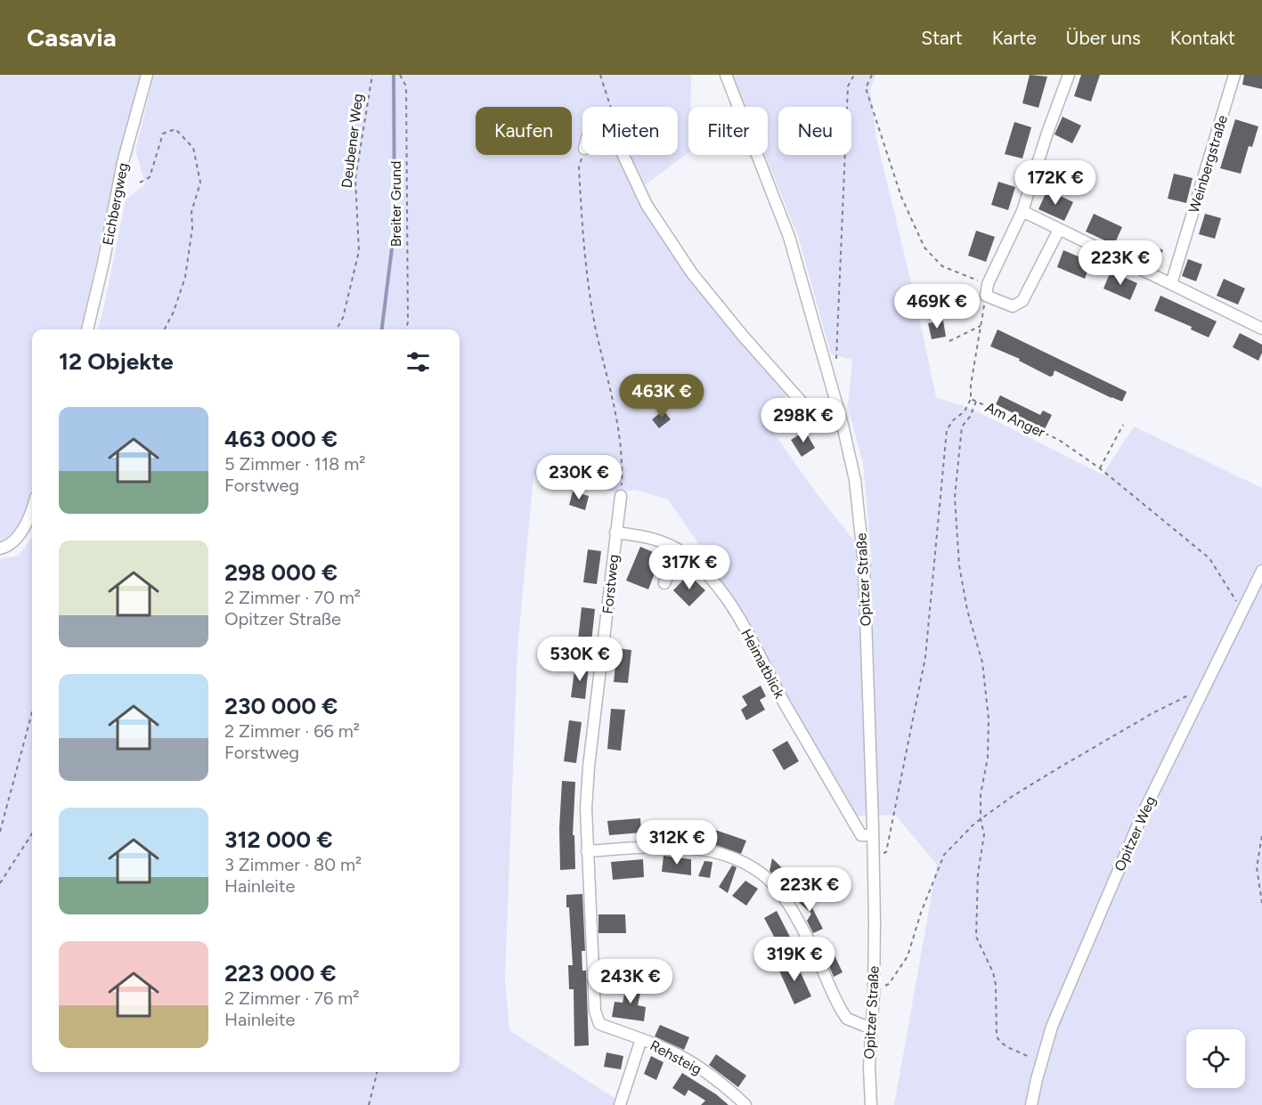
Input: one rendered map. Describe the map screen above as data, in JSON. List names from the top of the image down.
{
  "streets": {
    "street": [
      "Weinbergstraße",
      "Eichbergweg",
      "Opitzer Straße",
      "Forstweg",
      "Heimatblick",
      "Opitzer Weg",
      "Rehsteig"
    ],
    "path": ["Deubener Weg", "Breiter Grund", "Am Anger"]
  },
  "crossings": [
    ["Am Anger", "Opitzer Weg"],
    ["Opitzer Straße", "Heimatblick"],
    ["Forstweg", "Heimatblick"],
    ["Forstweg", "Rehsteig"]
  ],
  "page": {
    "header": "Casavia",
    "nav": [
      "Start",
      "Karte",
      "Über uns",
      "Kontakt"
    ],
    "chip": [
      "Kaufen",
      "Mieten",
      "Filter",
      "Neu"
    ],
    "price": [
      "172K €",
      "223K €",
      "469K €",
      "463K €",
      "298K €",
      "230K €",
      "317K €",
      "530K €",
      "312K €",
      "223K €",
      "319K €",
      "243K €"
    ],
    "heading": "12 Objekte",
    "list": [
      {
        "name": "463 000 €",
        "note": "5 Zimmer · 118 m² · Forstweg"
      },
      {
        "name": "298 000 €",
        "note": "2 Zimmer · 70 m² · Opitzer Straße"
      },
      {
        "name": "230 000 €",
        "note": "2 Zimmer · 66 m² · Forstweg"
      },
      {
        "name": "312 000 €",
        "note": "3 Zimmer · 80 m² · Hainleite"
      },
      {
        "name": "223 000 €",
        "note": "2 Zimmer · 76 m² · Hainleite"
      }
    ]
  }
}
